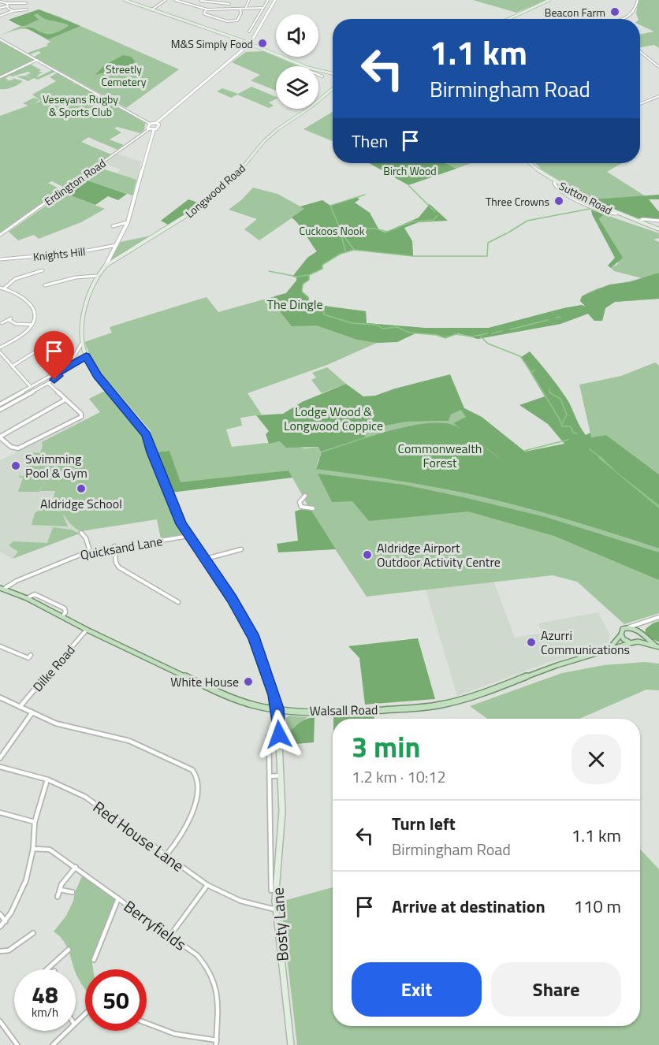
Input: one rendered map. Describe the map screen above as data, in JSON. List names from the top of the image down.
{
  "streets": {
    "main road": [
      "Longwood Road",
      "Sutton Road",
      "Walsall Road",
      "Bosty Lane"
    ],
    "street": [
      "Erdington Road",
      "Knights Hill",
      "Quicksand Lane",
      "Dilke Road",
      "Red House Lane",
      "Berryfields"
    ]
  },
  "crossings": [
    ["Longwood Road", "Bosty Lane"],
    ["Quicksand Lane", "Walsall Road"],
    ["Quicksand Lane", "Bosty Lane"],
    ["Dilke Road", "Walsall Road"],
    ["Walsall Road", "Bosty Lane"],
    ["Red House Lane", "Bosty Lane"]
  ],
  "parks": [
    "Streetly Cemetery",
    "Veseyans Rugby & Sports Club",
    "Birch Wood",
    "Cuckoos Nook",
    "The Dingle",
    "Lodge Wood & Longwood Coppice",
    "Commonwealth Forest"
  ],
  "places": [
    "Beacon Farm",
    "M&S Simply Food",
    "Three Crowns",
    "Swimming Pool & Gym",
    "Aldridge School",
    "Aldridge Airport Outdoor Activity Centre",
    "Azurri Communications",
    "White House"
  ],
  "page": {
    "turn": ["1.1 km", "Birmingham Road"],
    "then": "Then",
    "heading": ["3 min", "1.2 km · 10:12"],
    "list": [
      {
        "name": "Turn left",
        "note": "Birmingham Road",
        "value": "1.1 km"
      },
      {
        "name": "Arrive at destination",
        "value": "110 m"
      }
    ],
    "buttons": ["Exit", "Share"],
    "speed": "48 km/h",
    "limit": "50"
  }
}
